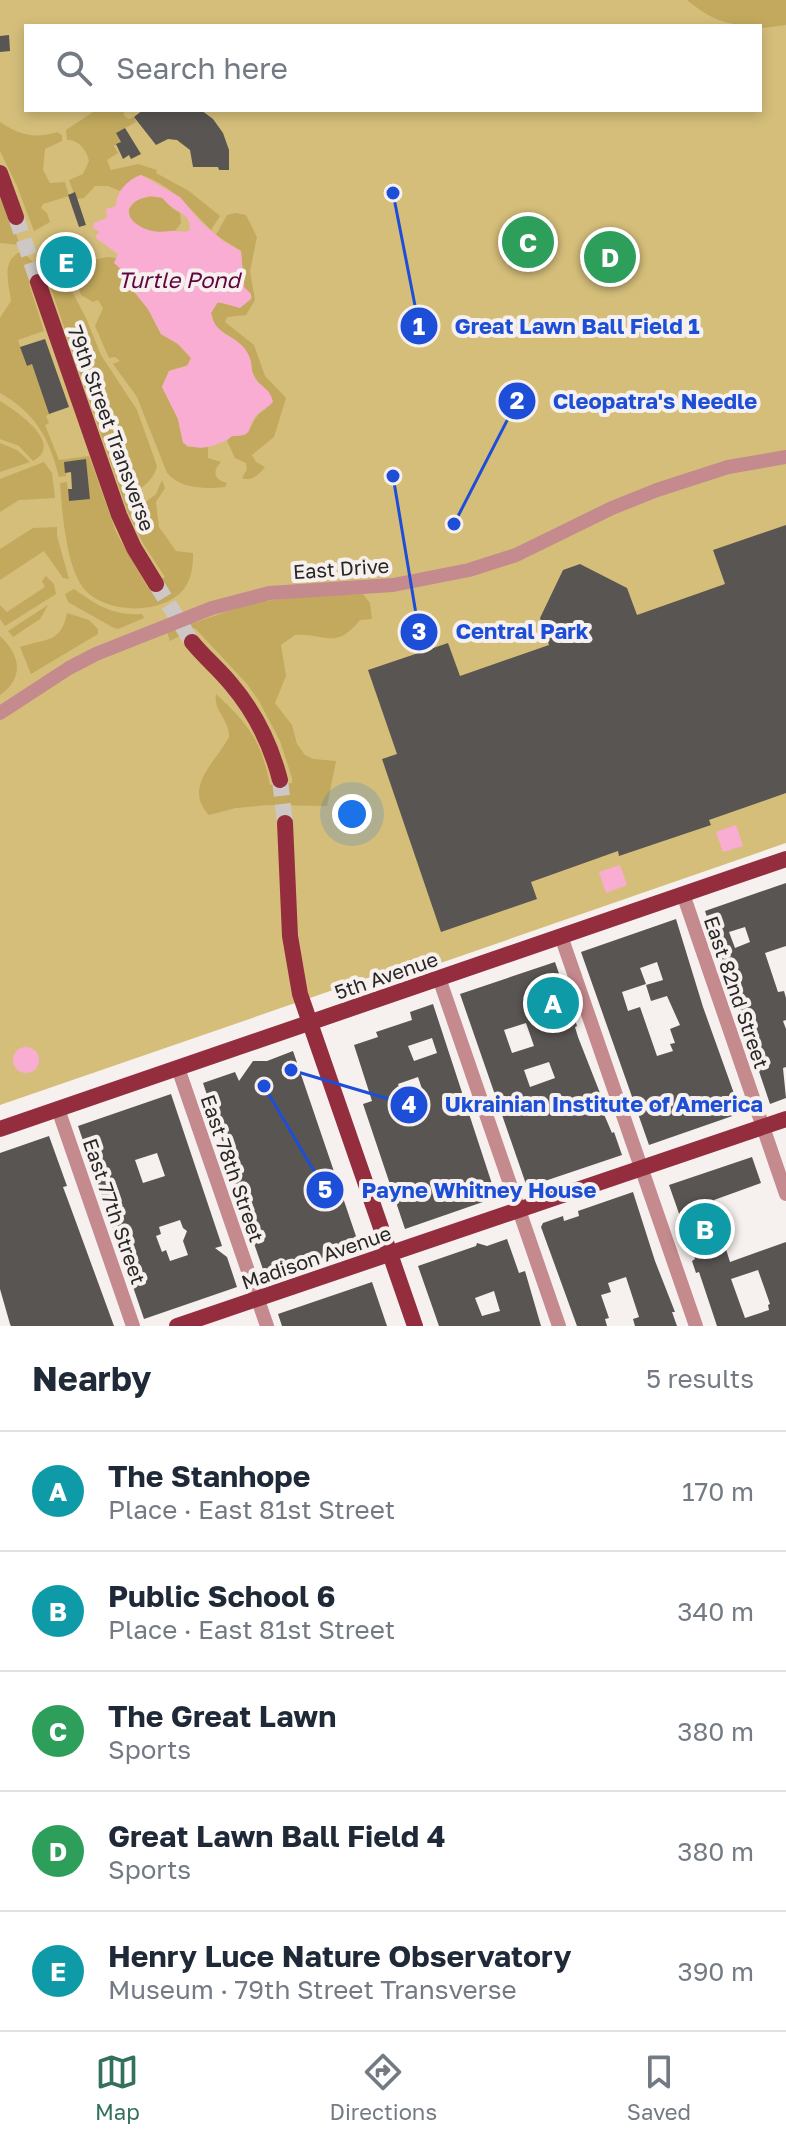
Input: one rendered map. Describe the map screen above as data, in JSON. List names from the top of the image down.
{
  "streets": {
    "main road": ["79th Street Transverse", "5th Avenue", "Madison Avenue"],
    "street": [
      "East Drive",
      "East 82nd Street",
      "East 78th Street",
      "East 77th Street"
    ]
  },
  "crossings": [
    ["5th Avenue", "East 82nd Street"],
    ["5th Avenue", "East 78th Street"],
    ["5th Avenue", "East 77th Street"],
    ["East 82nd Street", "Madison Avenue"],
    ["East 78th Street", "Madison Avenue"]
  ],
  "water": ["Turtle Pond"],
  "places": [
    "Great Lawn Ball Field 1",
    "Central Park",
    "Cleopatra's Needle",
    "Ukrainian Institute of America",
    "Payne Whitney House"
  ],
  "page": {
    "search": "Search here",
    "pins": [
      "C",
      "D",
      "E",
      "A",
      "B"
    ],
    "heading": ["Nearby", "5 results"],
    "list": [
      {
        "mark": "A",
        "name": "The Stanhope",
        "note": "Place · East 81st Street",
        "value": "170 m"
      },
      {
        "mark": "B",
        "name": "Public School 6",
        "note": "Place · East 81st Street",
        "value": "340 m"
      },
      {
        "mark": "C",
        "name": "The Great Lawn",
        "note": "Sports",
        "value": "380 m"
      },
      {
        "mark": "D",
        "name": "Great Lawn Ball Field 4",
        "note": "Sports",
        "value": "380 m"
      },
      {
        "mark": "E",
        "name": "Henry Luce Nature Observatory",
        "note": "Museum · 79th Street Transverse",
        "value": "390 m"
      }
    ],
    "nav": ["Map", "Directions", "Saved"]
  }
}
